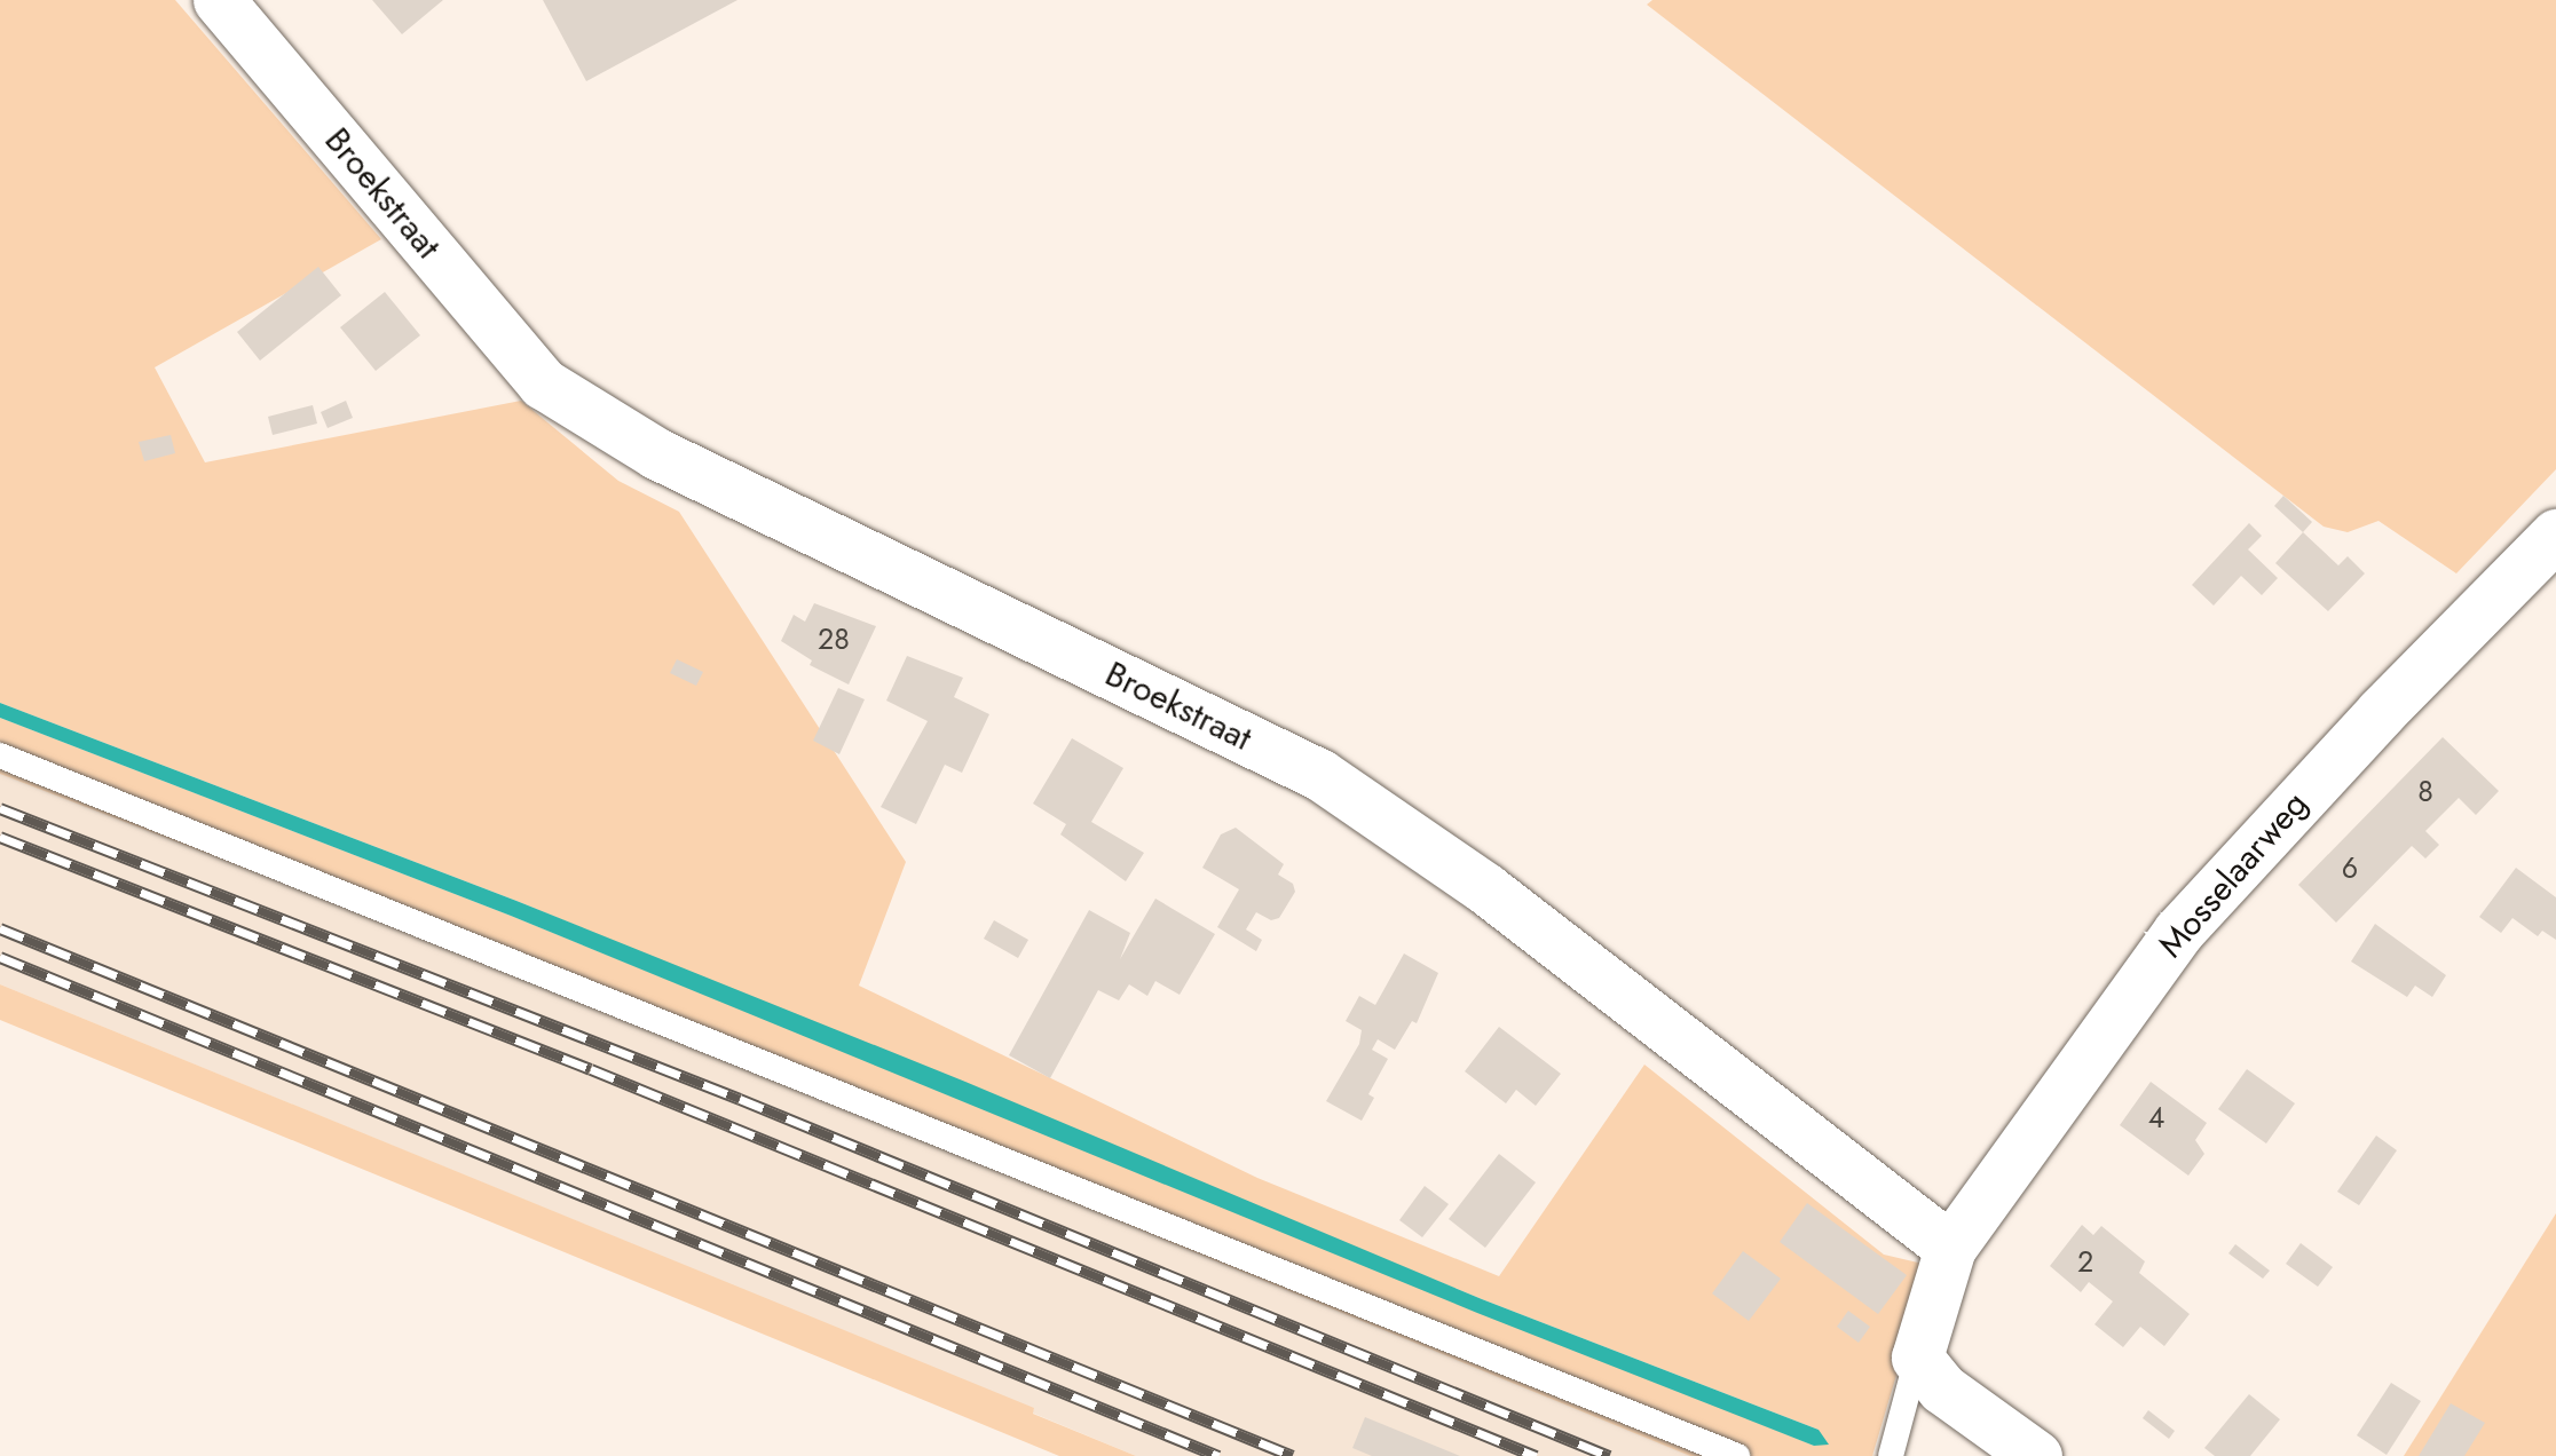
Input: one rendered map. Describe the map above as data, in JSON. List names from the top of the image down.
{
  "streets": {
    "street": ["Broekstraat", "Mosselaarweg"]
  },
  "crossings": [
    ["Broekstraat", "Mosselaarweg"]
  ],
  "house_numbers": [
    "28",
    "8",
    "6",
    "4",
    "2"
  ]
}
